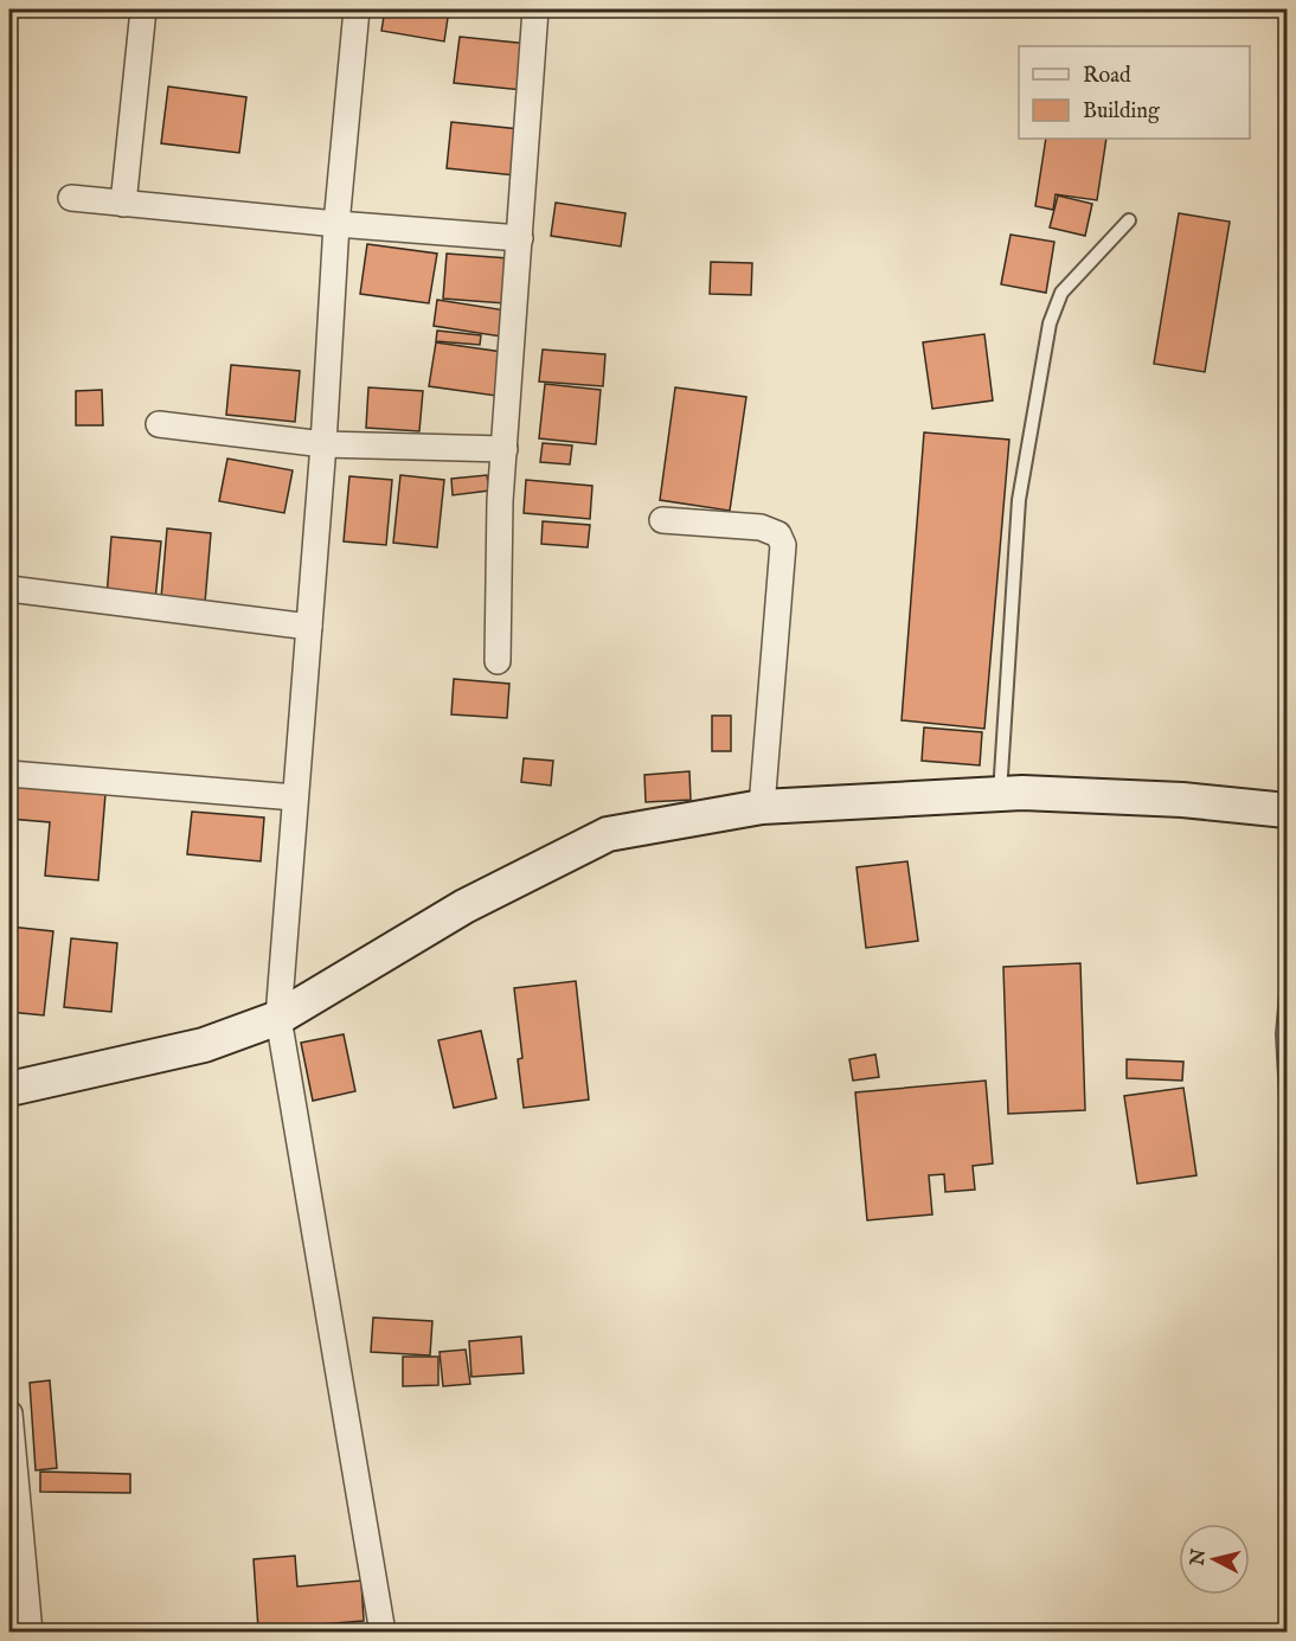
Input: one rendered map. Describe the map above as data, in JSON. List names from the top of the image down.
{
  "legend": ["Road", "Building"],
  "north": "left"
}
